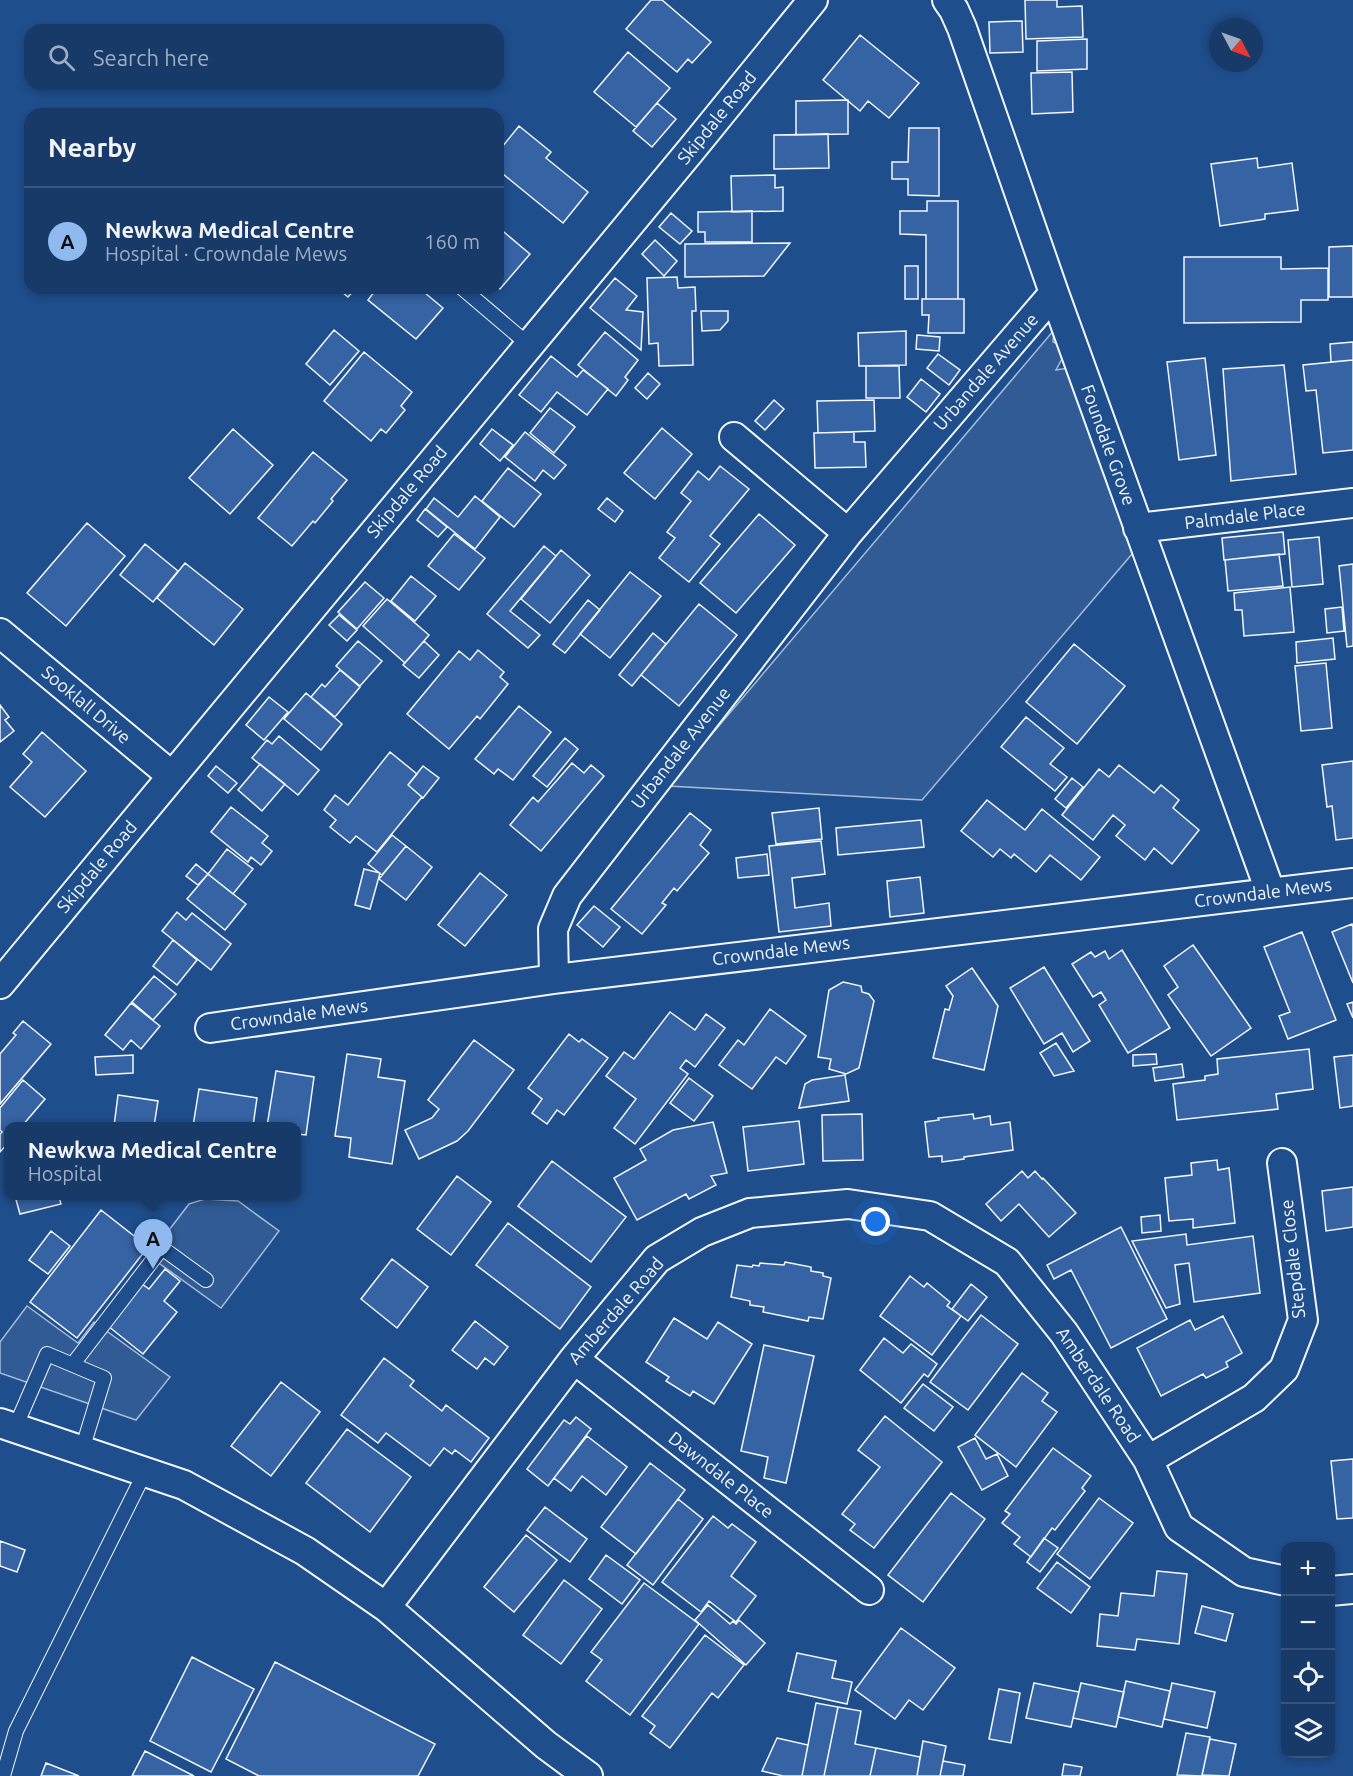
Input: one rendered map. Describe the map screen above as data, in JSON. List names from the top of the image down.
{
  "streets": {
    "street": [
      "Skipdale Road",
      "Urbandale Avenue",
      "Foundale Grove",
      "Palmdale Place",
      "Sooklall Drive",
      "Crowndale Mews",
      "Stepdale Close",
      "Amberdale Road",
      "Dawndale Place"
    ]
  },
  "crossings": [
    ["Skipdale Road", "Sooklall Drive"],
    ["Urbandale Avenue", "Foundale Grove"],
    ["Urbandale Avenue", "Crowndale Mews"],
    ["Foundale Grove", "Palmdale Place"],
    ["Foundale Grove", "Crowndale Mews"],
    ["Stepdale Close", "Amberdale Road"],
    ["Amberdale Road", "Dawndale Place"]
  ],
  "north": "bottom right",
  "page": {
    "search": "Search here",
    "heading": "Nearby",
    "list": [
      {
        "mark": "A",
        "name": "Newkwa Medical Centre",
        "note": "Hospital · Crowndale Mews",
        "value": "160 m"
      }
    ],
    "popup": ["Newkwa Medical Centre", "Hospital"],
    "pins": "A",
    "map_buttons": ["+", "−"]
  }
}
